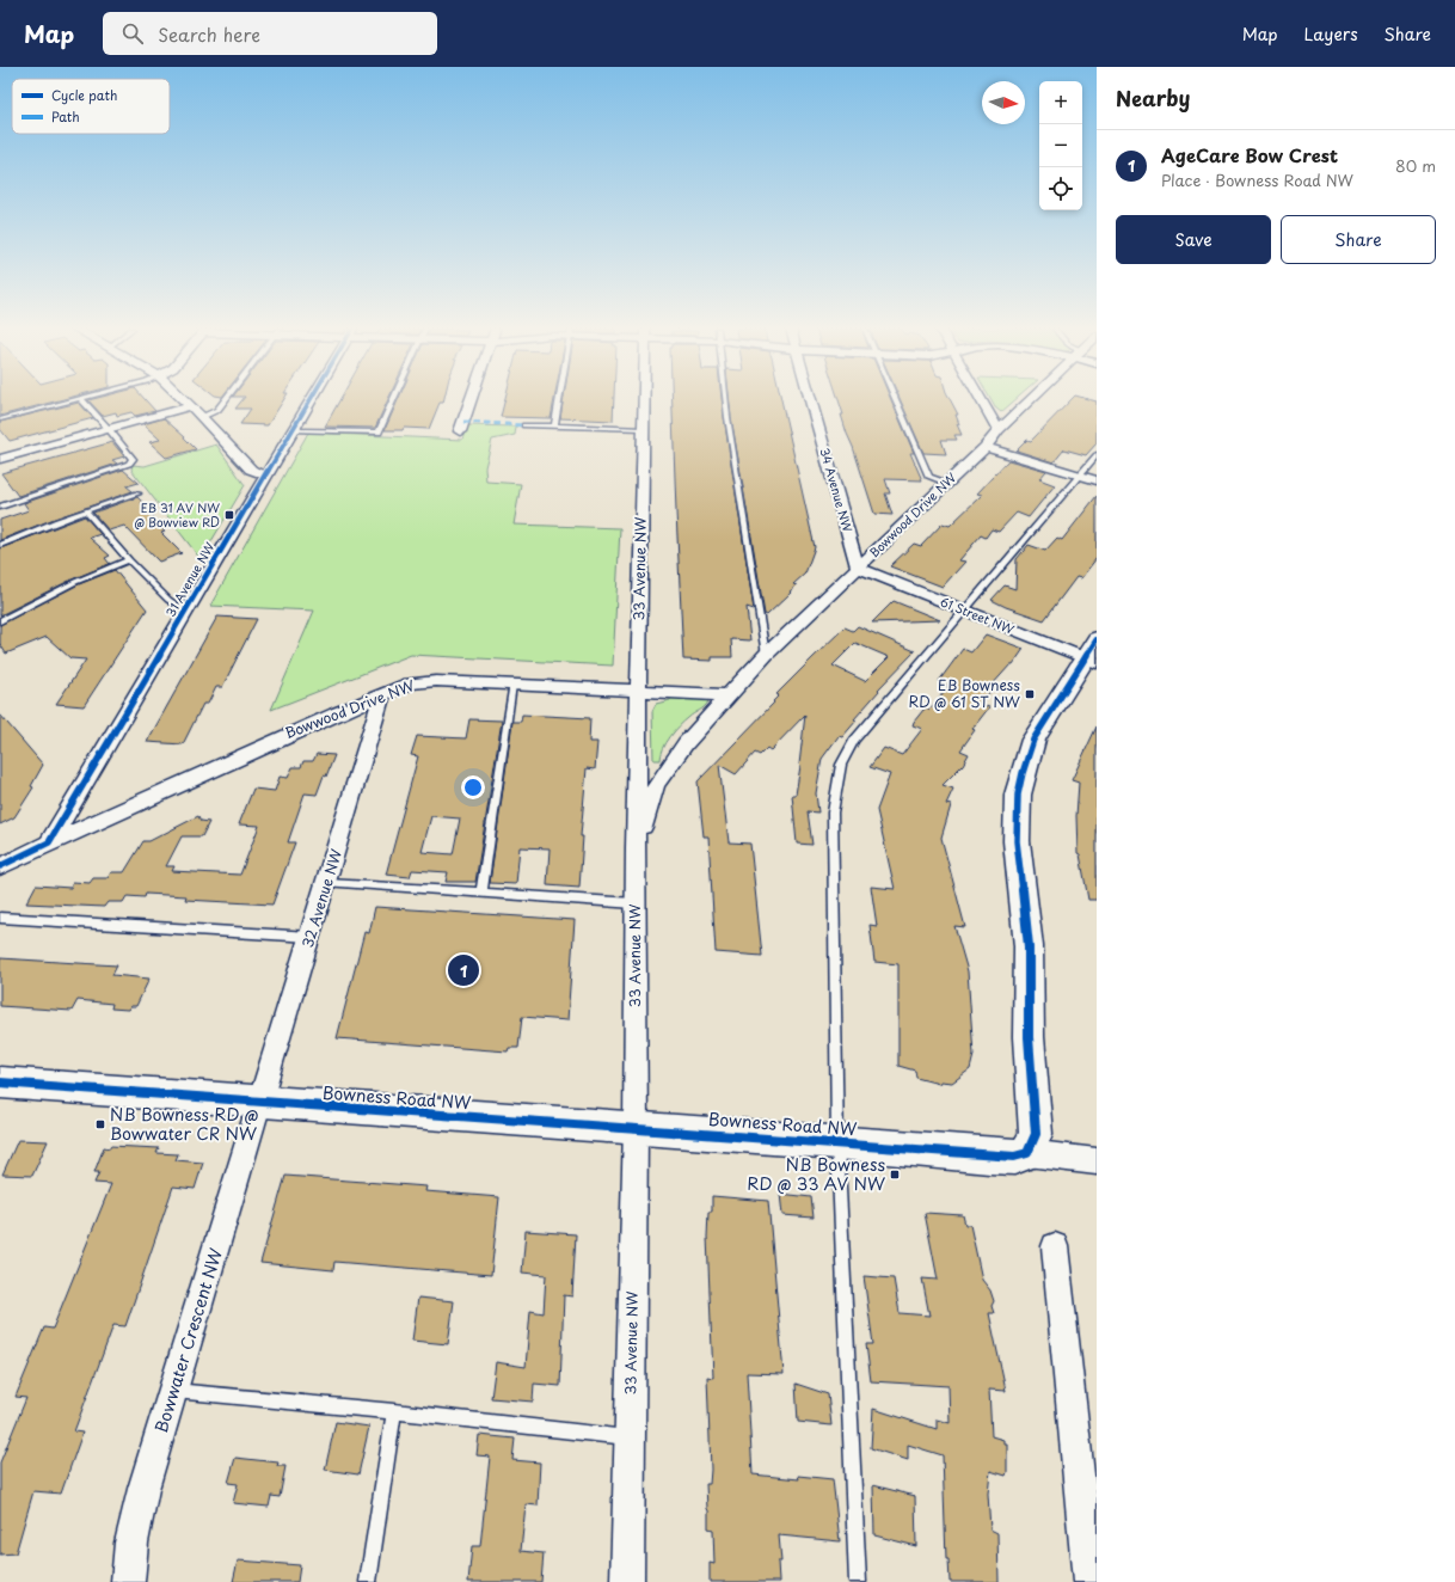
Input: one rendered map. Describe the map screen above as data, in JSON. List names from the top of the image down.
{
  "streets": {
    "street": [
      "34 Avenue NW",
      "Bowwood Drive NW",
      "33 Avenue NW",
      "31 Avenue NW",
      "61 Street NW",
      "32 Avenue NW",
      "Bowness Road NW",
      "Bowwater Crescent NW"
    ]
  },
  "crossings": [
    ["34 Avenue NW", "Bowwood Drive NW"],
    ["34 Avenue NW", "61 Street NW"],
    ["Bowwood Drive NW", "33 Avenue NW"],
    ["Bowwood Drive NW", "31 Avenue NW"],
    ["Bowwood Drive NW", "61 Street NW"],
    ["Bowwood Drive NW", "32 Avenue NW"],
    ["33 Avenue NW", "Bowness Road NW"],
    ["32 Avenue NW", "Bowness Road NW"],
    ["32 Avenue NW", "Bowwater Crescent NW"],
    ["Bowness Road NW", "Bowwater Crescent NW"]
  ],
  "places": {
    "transit": [
      "EB 31 AV NW @ Bowview RD",
      "EB Bowness RD @ 61 ST NW",
      "NB Bowness RD @ Bowwater CR NW",
      "NB Bowness RD @ 33 AV NW"
    ]
  },
  "legend": ["Cycle path", "Path"],
  "north": "right",
  "page": {
    "header": "Map",
    "search": "Search here",
    "nav": ["Map", "Layers", "Share"],
    "heading": "Nearby",
    "map_buttons": ["+", "−"],
    "list": [
      {
        "mark": "1",
        "name": "AgeCare Bow Crest",
        "note": "Place · Bowness Road NW",
        "value": "80 m"
      }
    ],
    "buttons": ["Save", "Share"],
    "pins": "1"
  }
}
